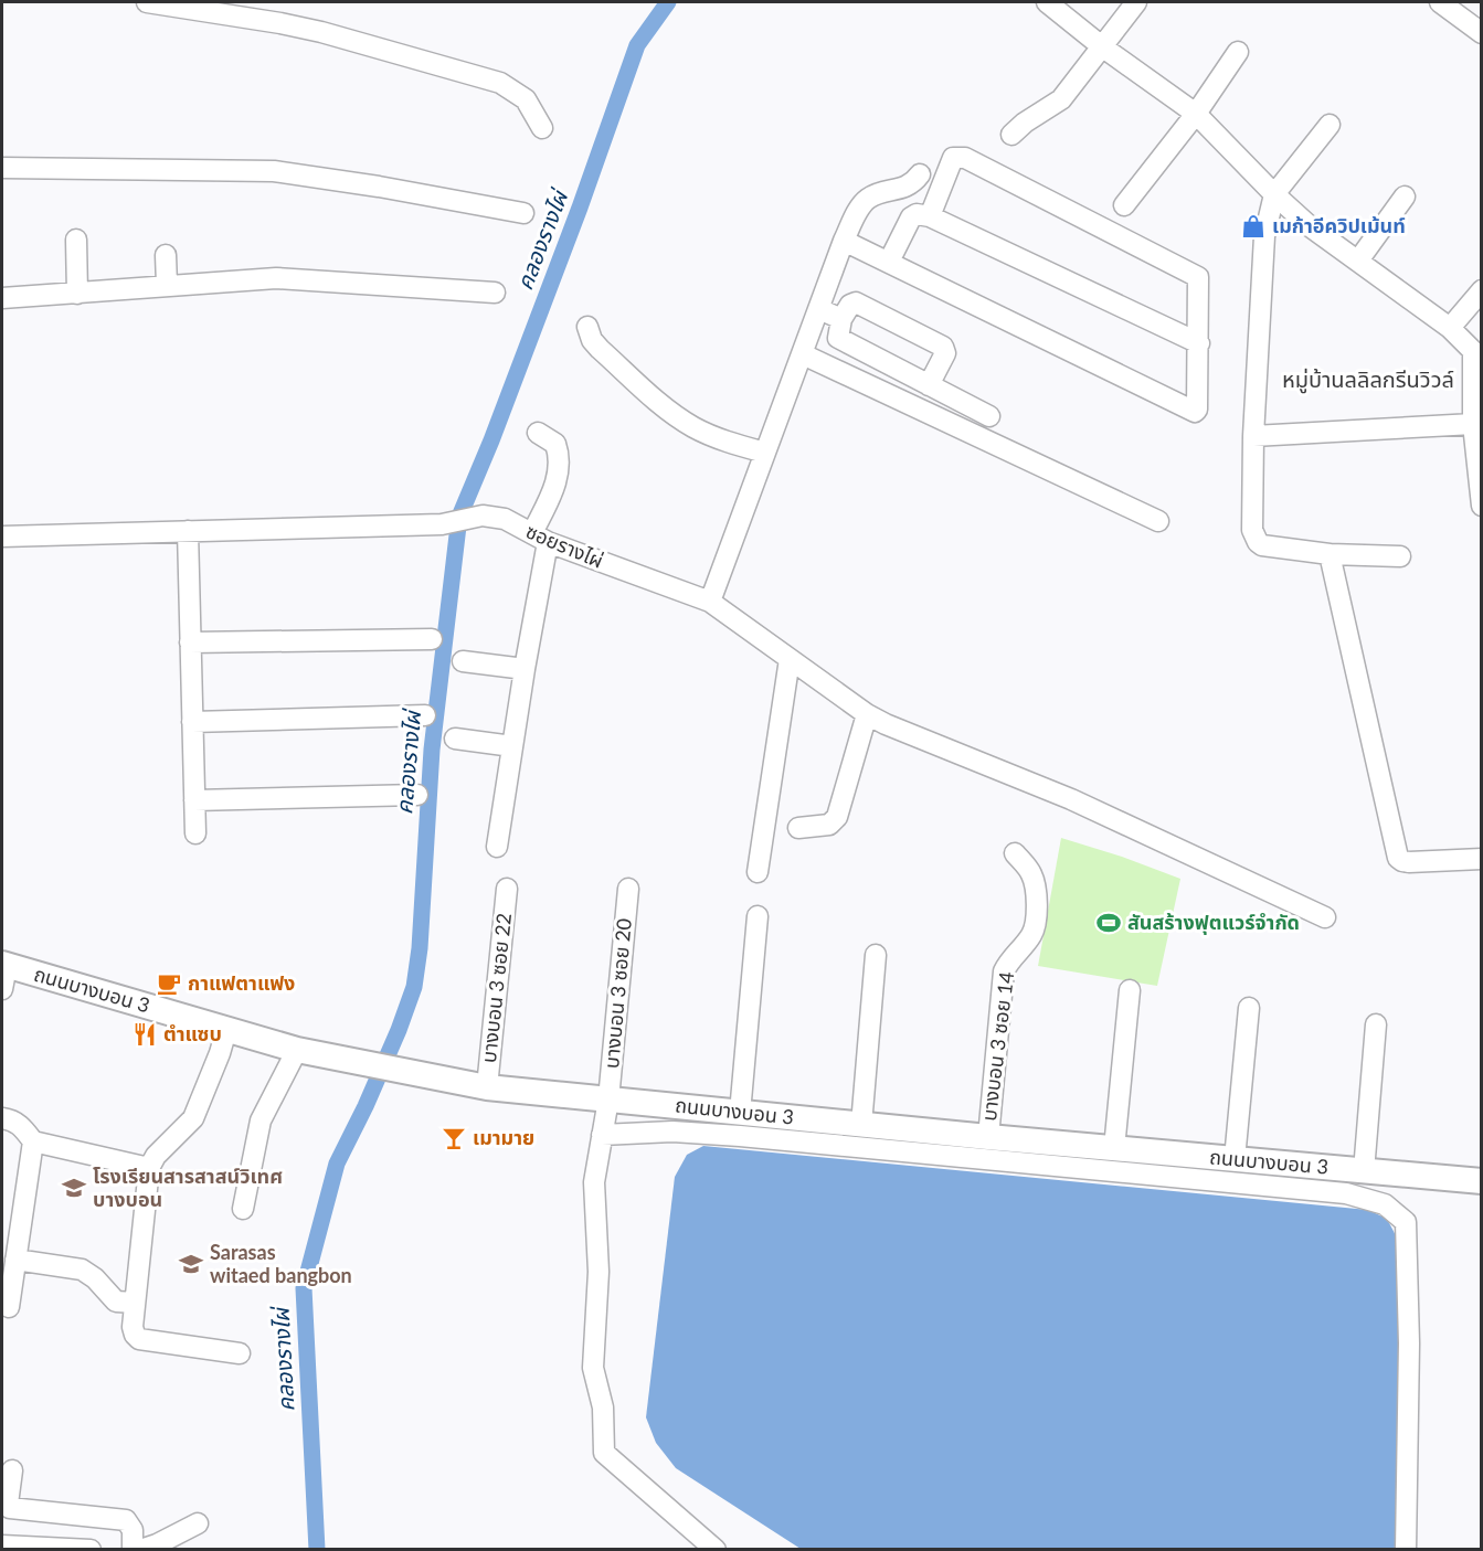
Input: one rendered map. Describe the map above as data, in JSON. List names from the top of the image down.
{
  "streets": {
    "main road": ["ถนนบางบอน 3"],
    "street": [
      "ซอยรางไผ่",
      "บางบอน 3 ซอย 22",
      "บางบอน 3 ซอย 20",
      "บางบอน 3 ซอย 14"
    ]
  },
  "crossings": [
    ["บางบอน 3 ซอย 22", "ถนนบางบอน 3"],
    ["ถนนบางบอน 3", "บางบอน 3 ซอย 20"],
    ["ถนนบางบอน 3", "บางบอน 3 ซอย 14"]
  ],
  "districts": ["หมู่บ้านลลิลกรีนวิวล์"],
  "water": ["คลองรางไผ่"],
  "places": {
    "shop": ["เมก้าอีควิปเม้นท์"],
    "sports": ["สันสร้างฟุตแวร์จำกัด"],
    "cafe": ["กาแฟตาแฟง"],
    "restaurant": ["ตำแซบ"],
    "bar": ["เมามาย"],
    "school or university": ["โรงเรียนสารสาสน์วิเทศ บางบอน", "Sarasas witaed bangbon"]
  }
}
